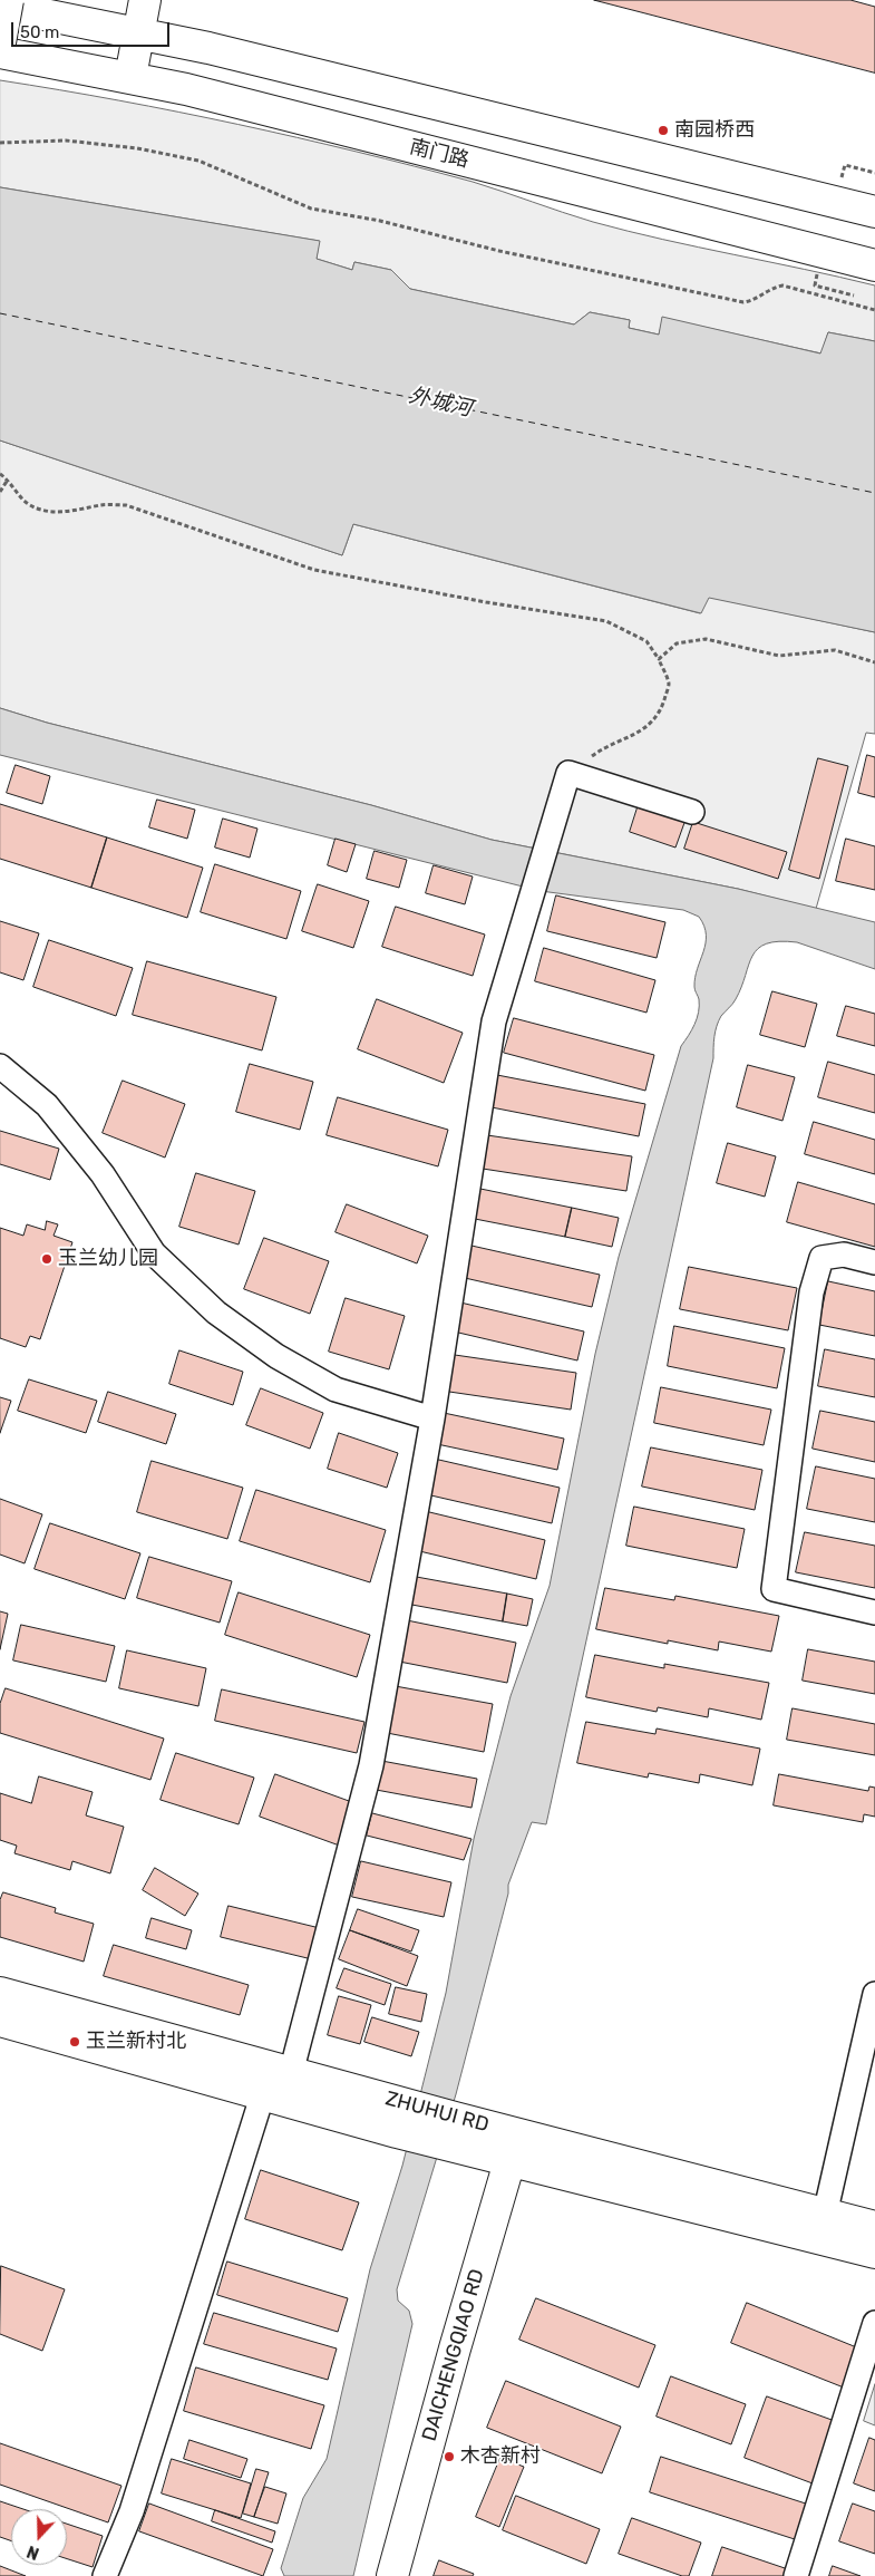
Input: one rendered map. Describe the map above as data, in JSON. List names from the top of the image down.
{
  "streets": {
    "main road": ["南门路", "ZHUHUI RD", "DAICHENGQIAO RD"]
  },
  "crossings": [
    ["ZHUHUI RD", "DAICHENGQIAO RD"]
  ],
  "water": ["外城河"],
  "places": [
    "南园桥西",
    "玉兰幼儿园",
    "玉兰新村北",
    "木杏新村"
  ],
  "scale_bar": "50 m",
  "north": "bottom"
}
